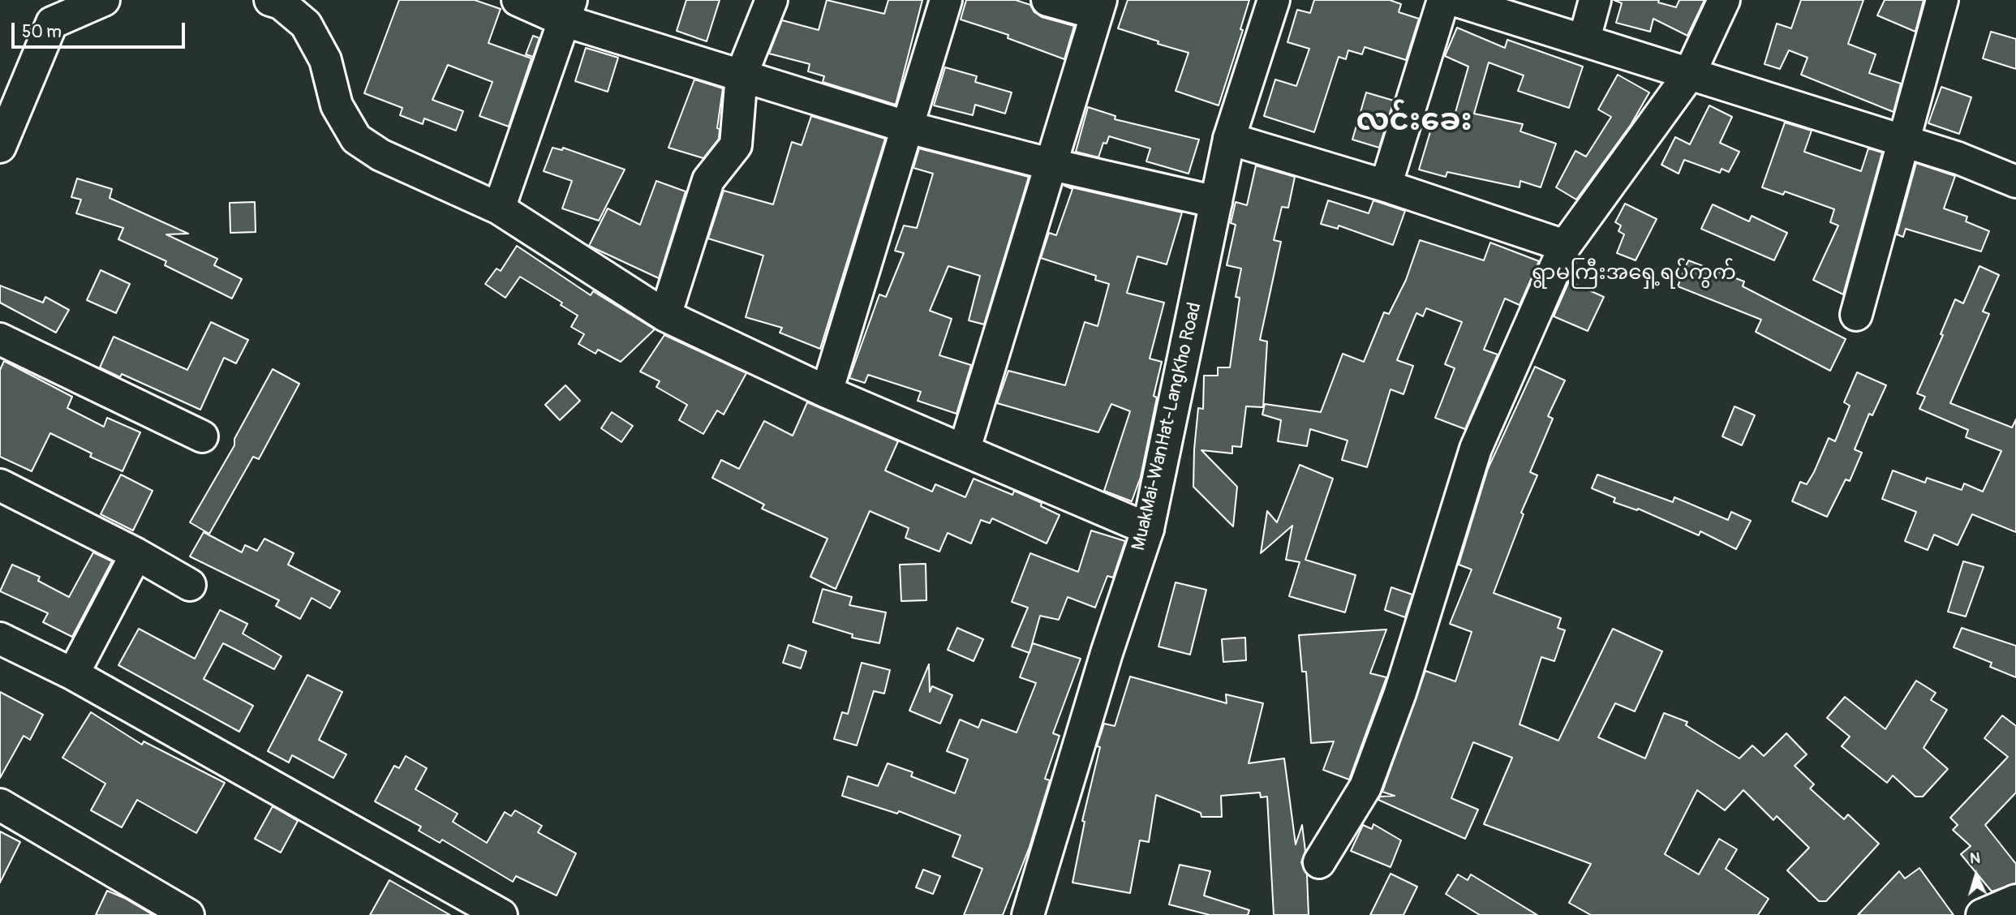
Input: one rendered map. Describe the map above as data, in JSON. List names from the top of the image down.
{
  "streets": {
    "street": ["MuakMai-WanHat-LangKho Road"]
  },
  "districts": ["လင်းခေး", "ရွာမကြီးအရှေ့ရပ်ကွက်"],
  "scale_bar": "50 m",
  "north": "top"
}
